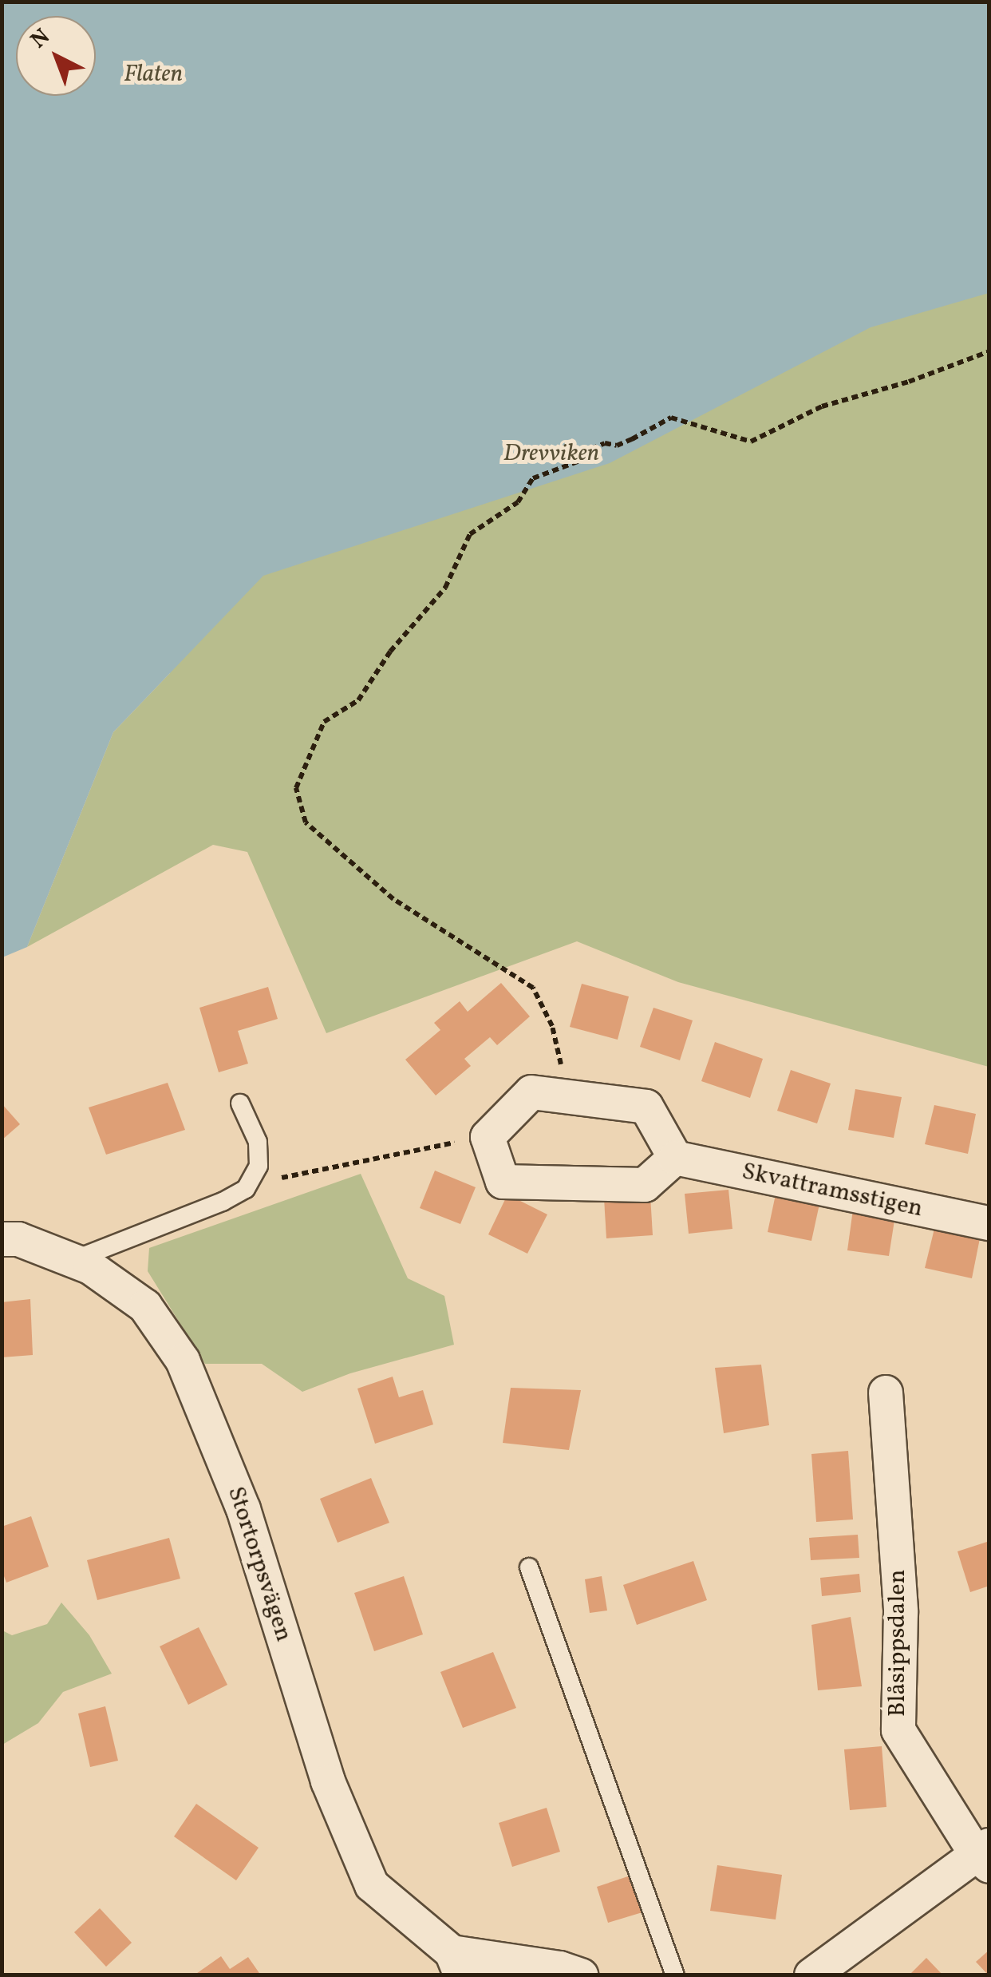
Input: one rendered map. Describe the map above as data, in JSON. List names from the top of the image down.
{
  "streets": {
    "street": ["Skvattramsstigen", "Stortorpsvägen", "Blåsippsdalen"]
  },
  "parks": ["Flaten", "Drevviken"],
  "north": "top left"
}
